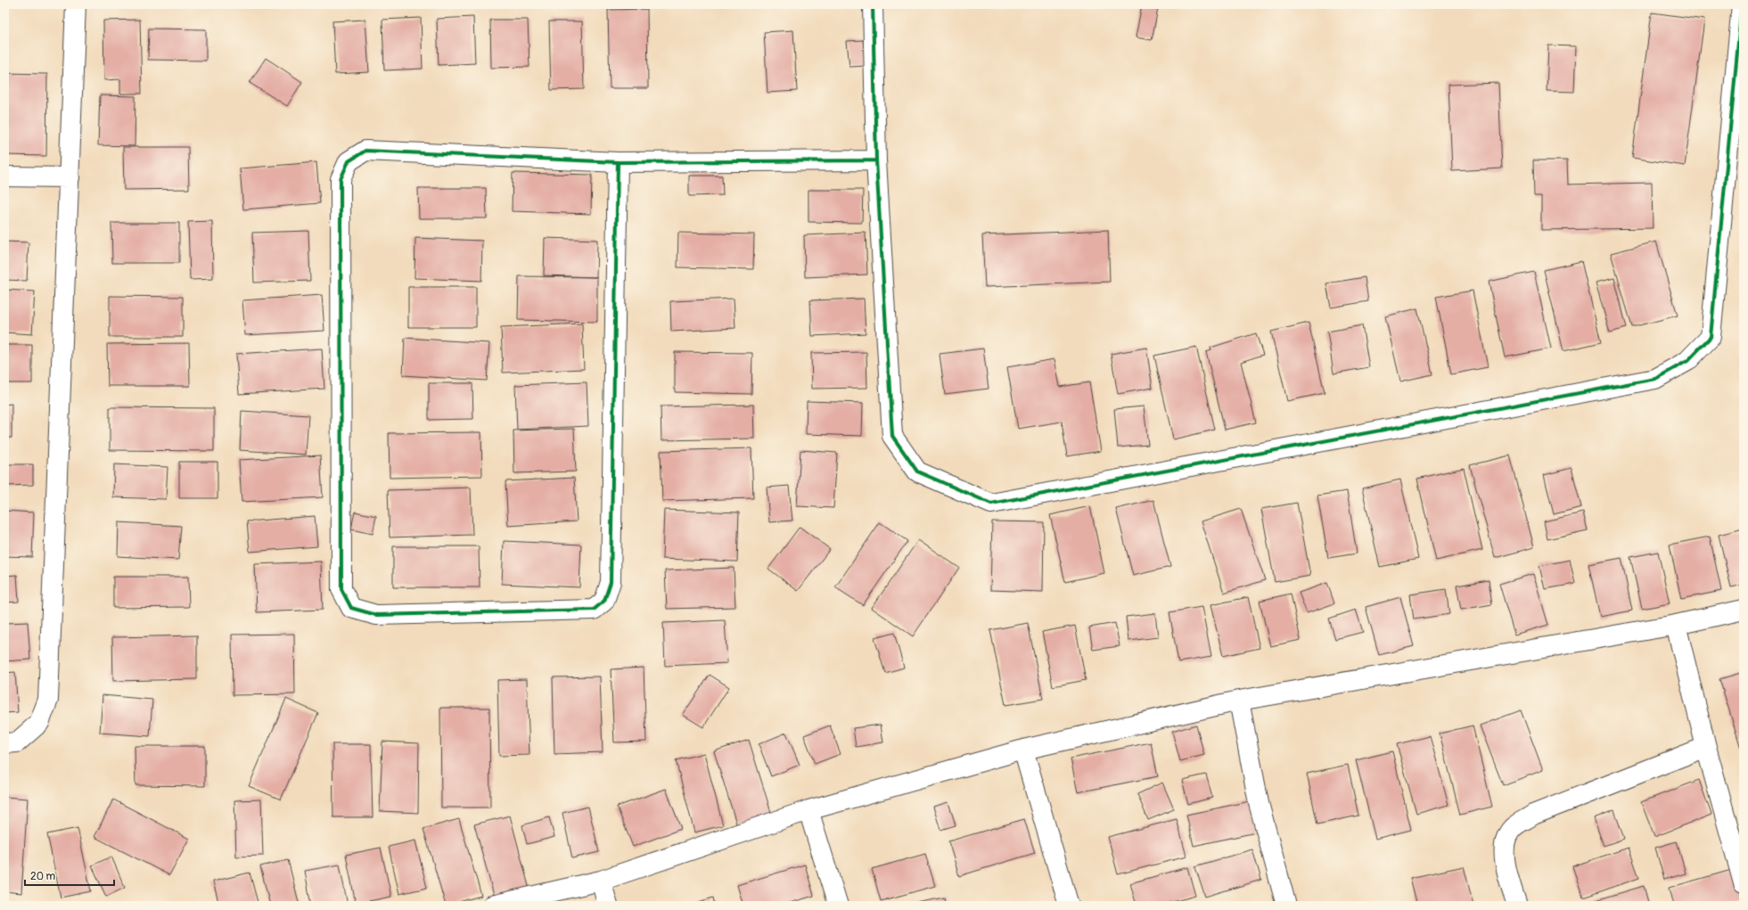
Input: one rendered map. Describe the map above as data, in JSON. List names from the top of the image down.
{
  "scale_bar": "20 m"
}
